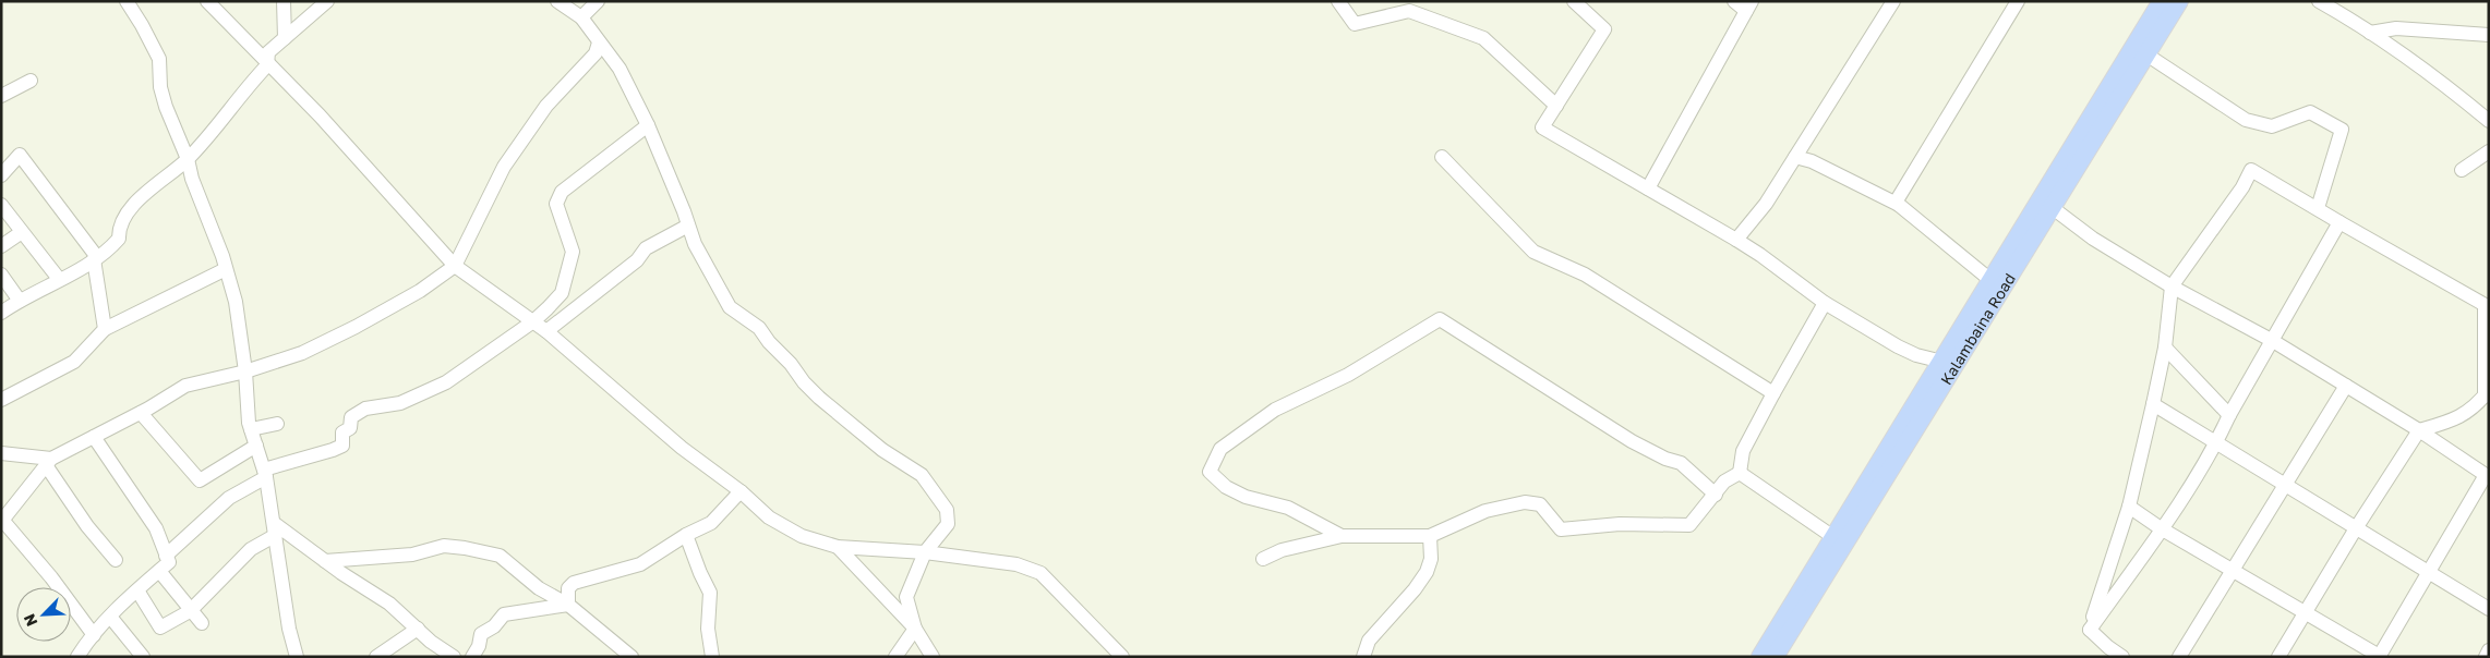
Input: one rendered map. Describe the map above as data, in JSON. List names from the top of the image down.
{
  "streets": {
    "main road": ["Kalambaina Road"]
  },
  "north": "bottom left"
}
